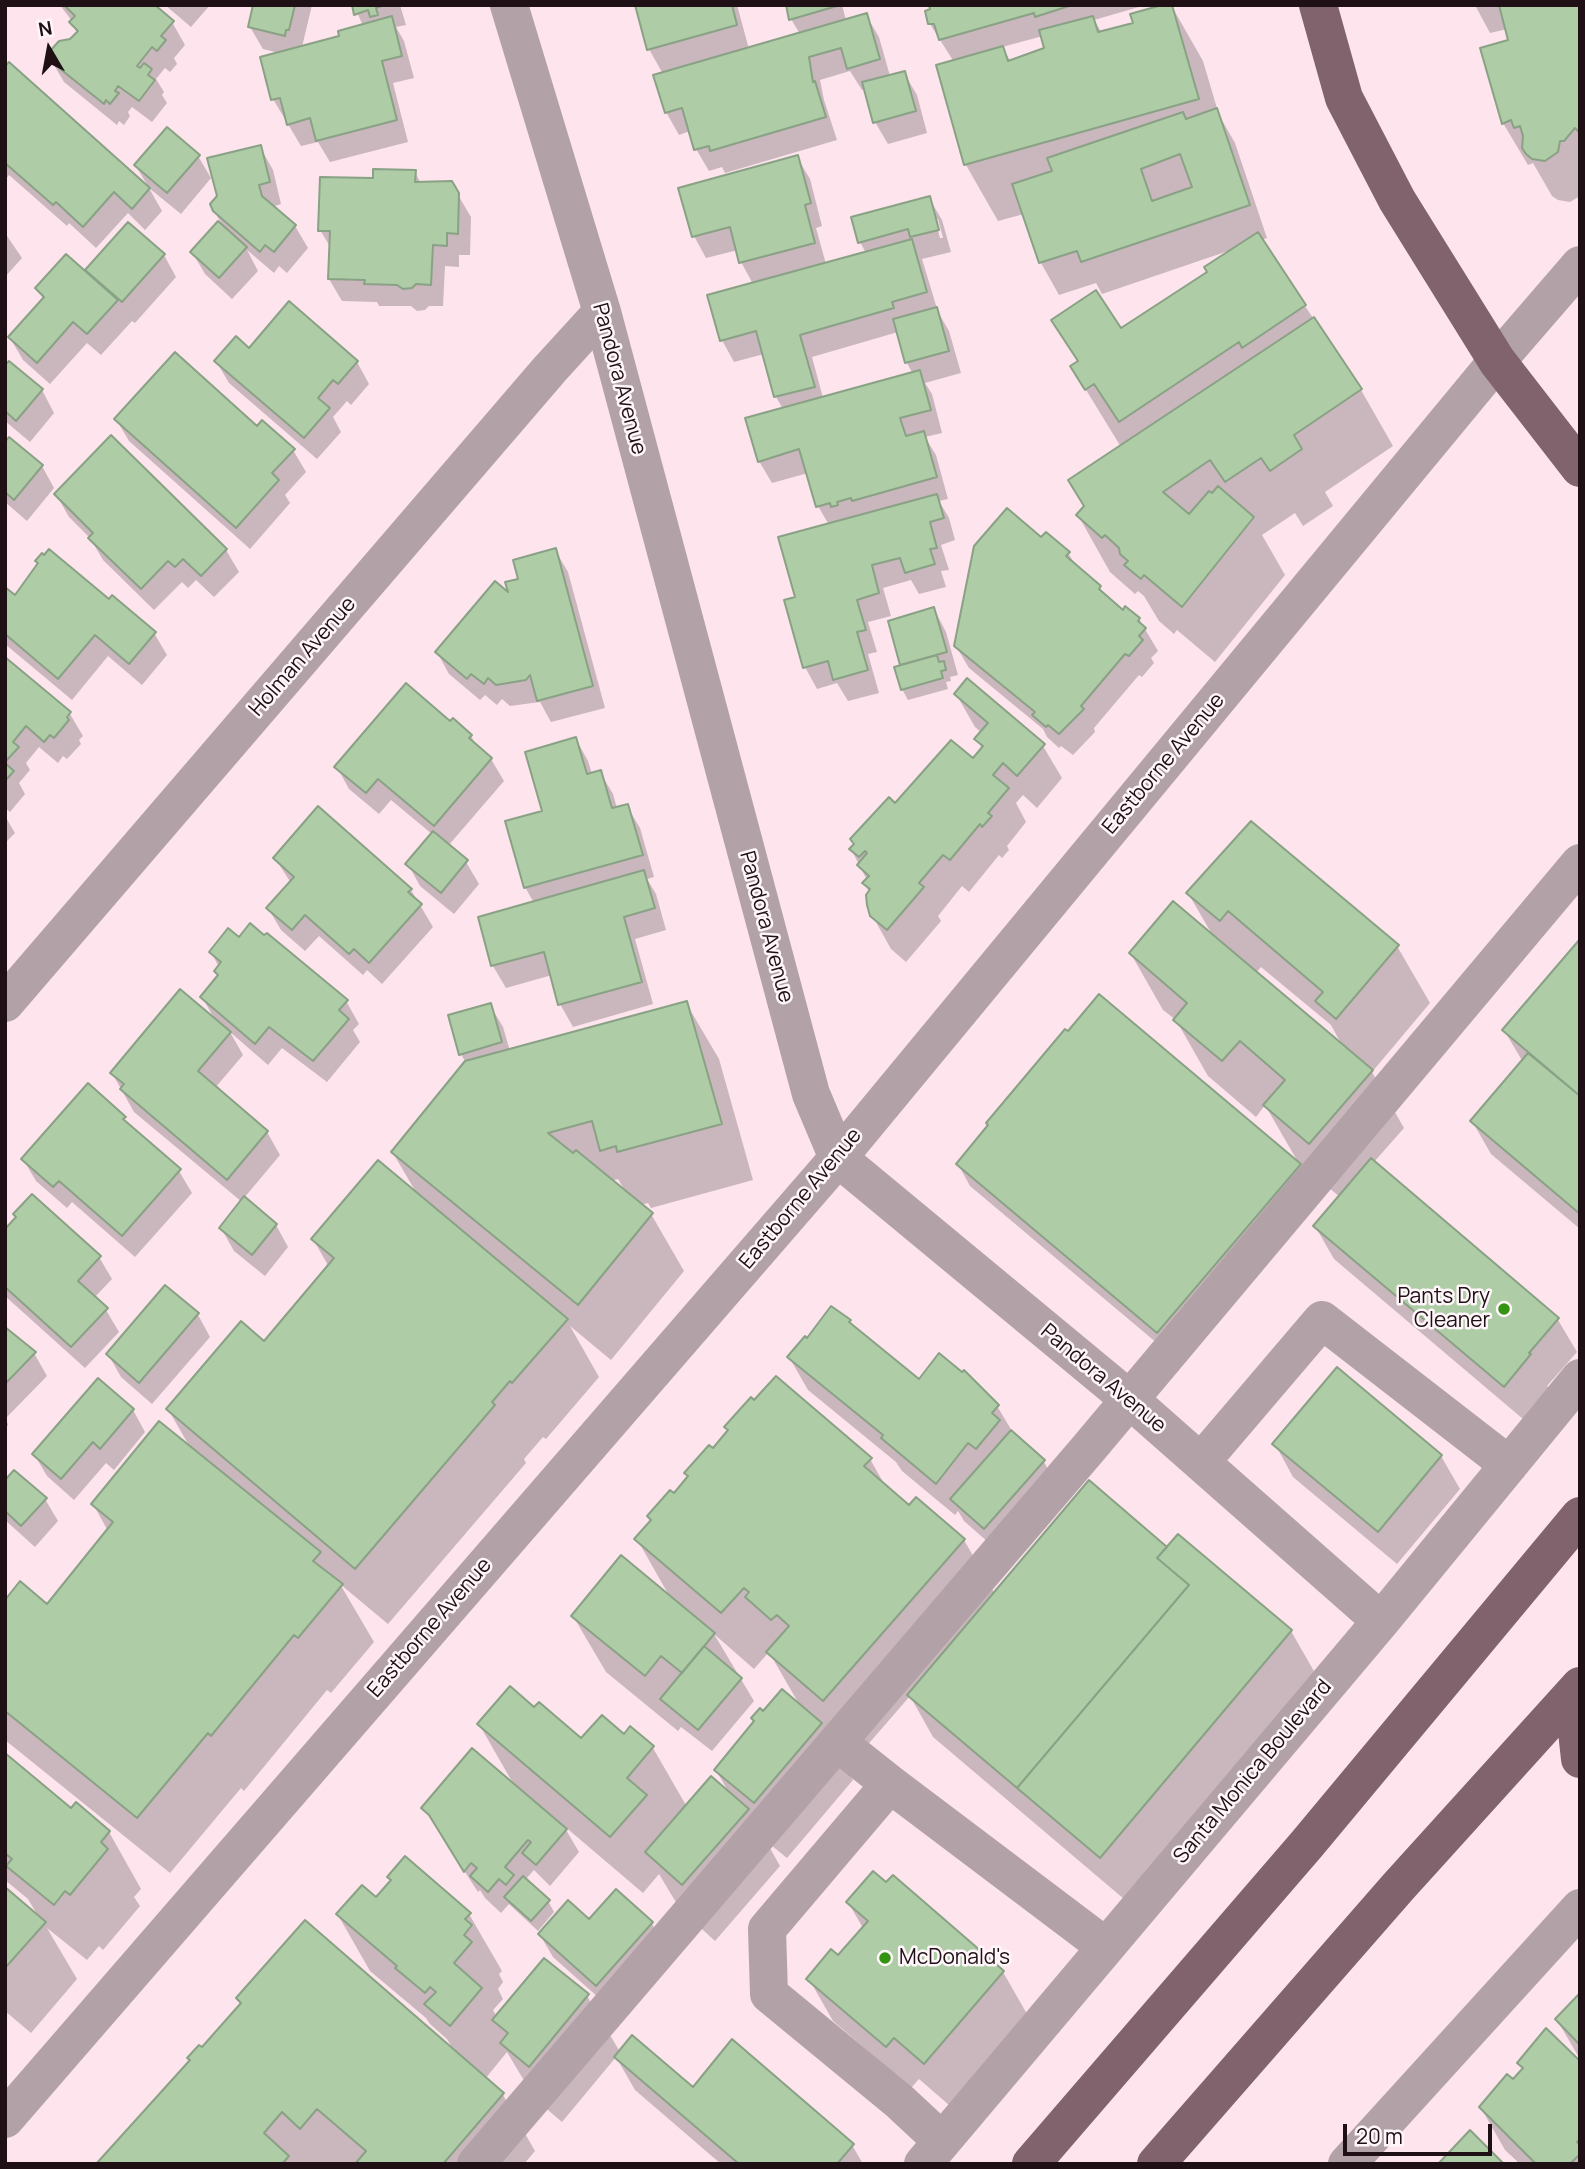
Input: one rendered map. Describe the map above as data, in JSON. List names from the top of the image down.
{
  "streets": {
    "street": [
      "Pandora Avenue",
      "Holman Avenue",
      "Eastborne Avenue",
      "Santa Monica Boulevard"
    ]
  },
  "crossings": [
    ["Pandora Avenue", "Holman Avenue"],
    ["Pandora Avenue", "Eastborne Avenue"],
    ["Pandora Avenue", "Santa Monica Boulevard"]
  ],
  "places": ["Pants Dry Cleaner", "McDonald's"],
  "scale_bar": "20 m",
  "north": "top"
}
